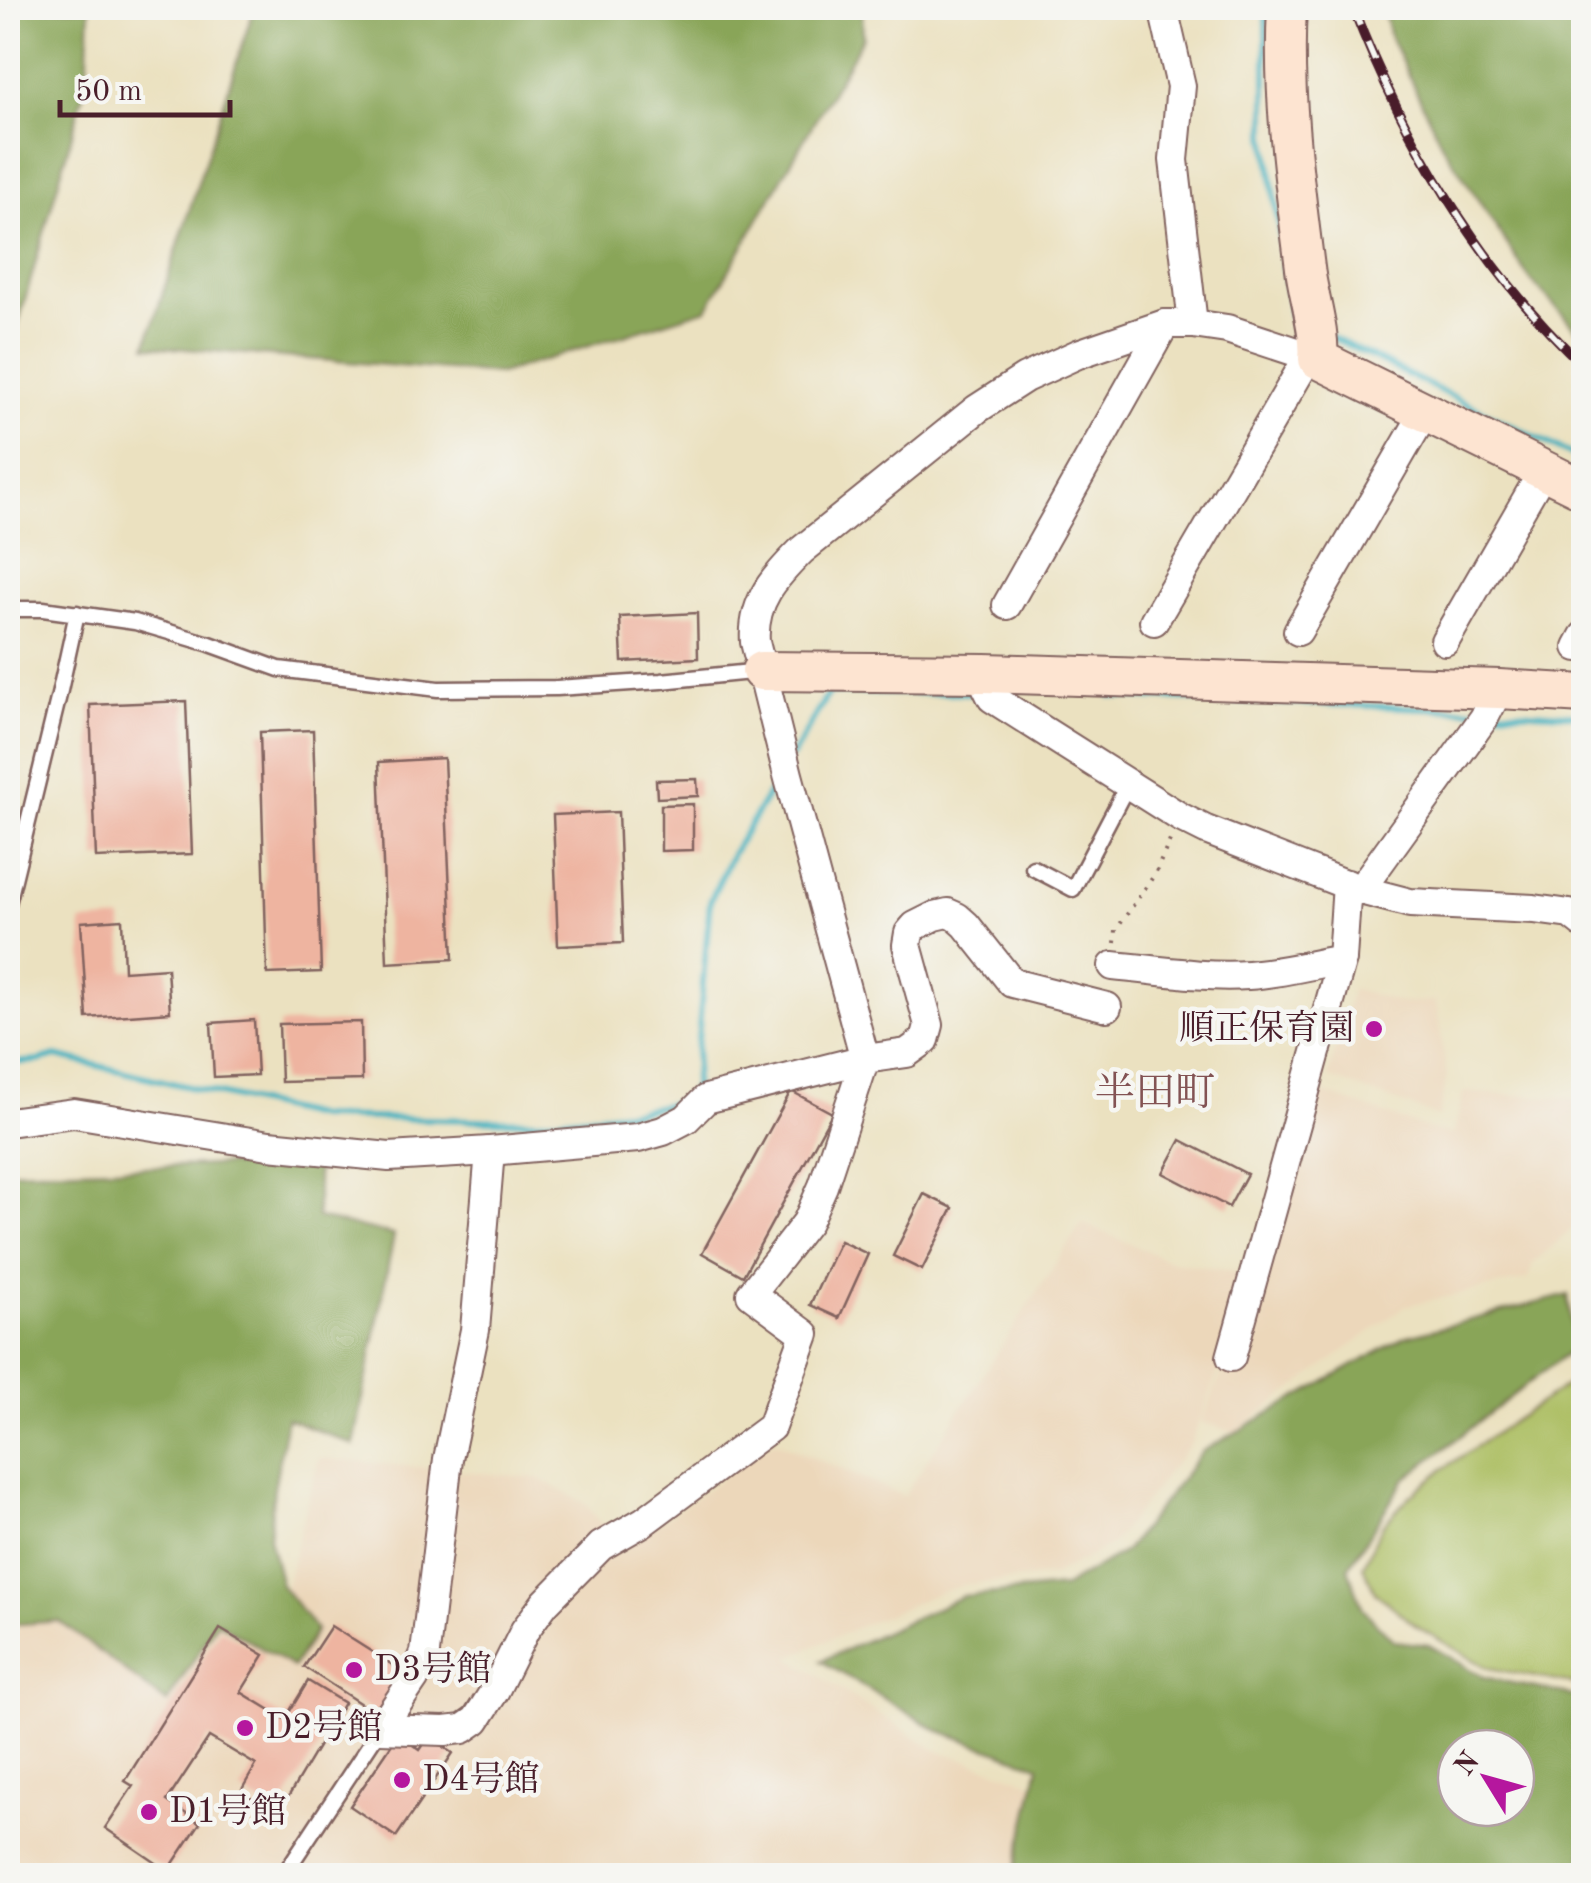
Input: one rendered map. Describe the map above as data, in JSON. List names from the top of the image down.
{
  "districts": ["半田町"],
  "places": [
    "順正保育園",
    "D3号館",
    "D2号館",
    "D4号館",
    "D1号館"
  ],
  "scale_bar": "50 m",
  "north": "top left"
}
